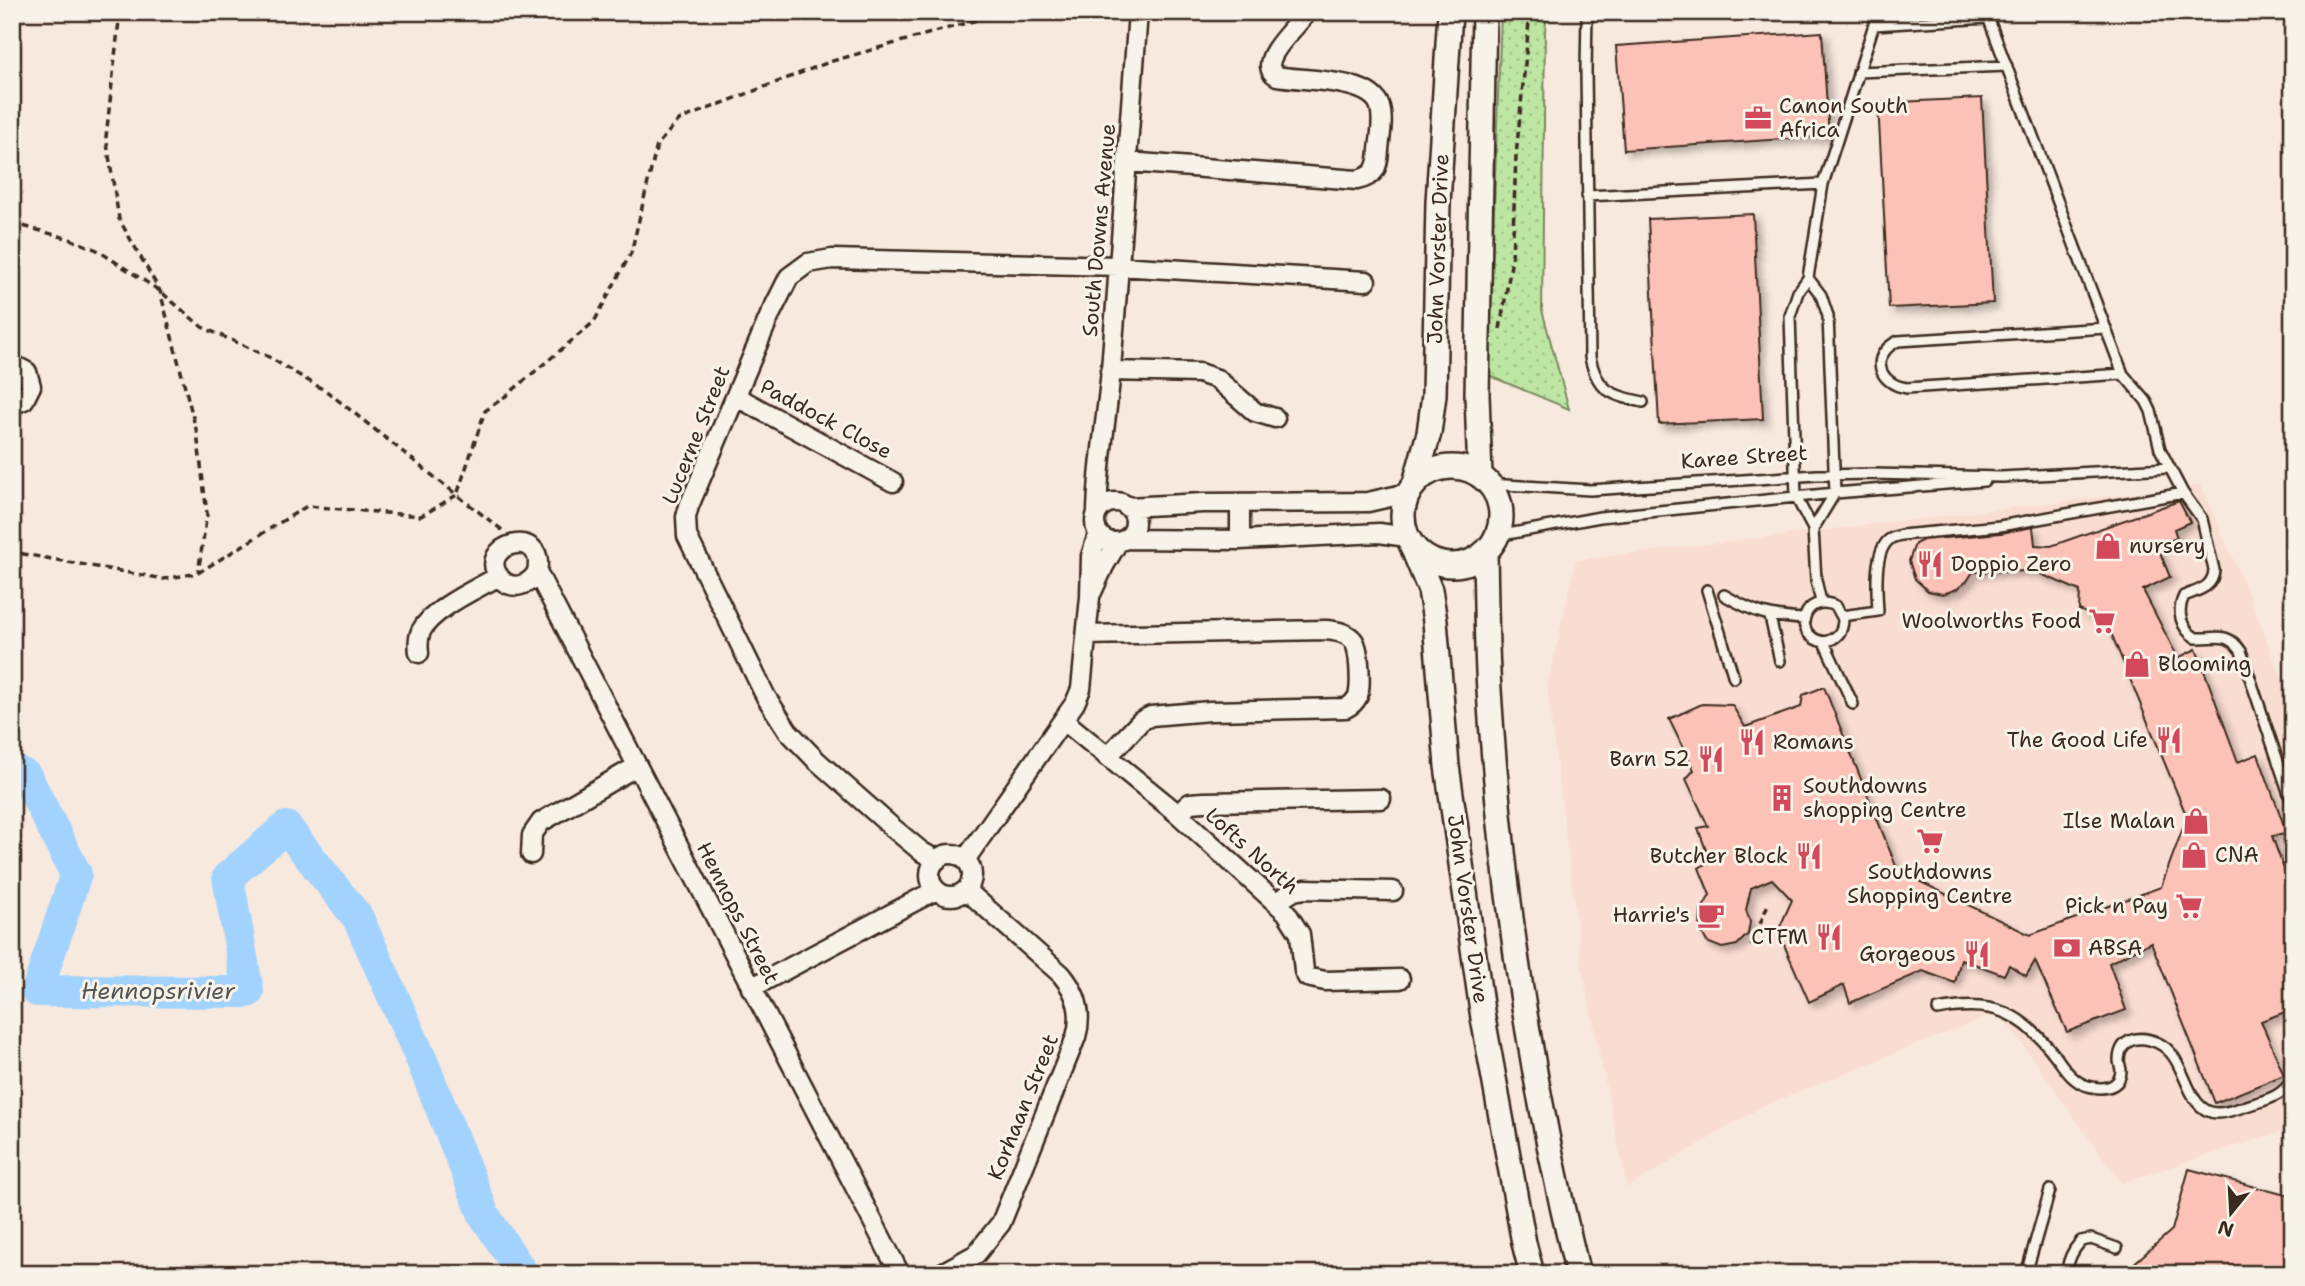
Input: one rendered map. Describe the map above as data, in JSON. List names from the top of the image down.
{
  "streets": {
    "street": [
      "South Downs Avenue",
      "John Vorster Drive",
      "Paddock Close",
      "Lucerne Street",
      "Lofts North",
      "Hennops Street",
      "Korhaan Street"
    ],
    "lane": ["Karee Street"]
  },
  "crossings": [
    ["South Downs Avenue", "Lucerne Street"],
    ["John Vorster Drive", "Karee Street"],
    ["Paddock Close", "Lucerne Street"],
    ["Lucerne Street", "Korhaan Street"]
  ],
  "water": ["Hennopsrivier"],
  "places": {
    "office": ["Canon South Africa"],
    "shop": [
      "nursery",
      "Blooming",
      "Ilse Malan",
      "CNA"
    ],
    "restaurant": [
      "Doppio Zero",
      "The Good Life",
      "Romans",
      "Barn 52",
      "Butcher Block",
      "CTFM",
      "Gorgeous"
    ],
    "supermarket": ["Woolworths Food", "Southdowns Shopping Centre", "Pick n Pay"],
    "building": ["Southdowns shopping Centre"],
    "cafe": ["Harrie's"],
    "bank": ["ABSA"]
  },
  "north": "bottom"
}
